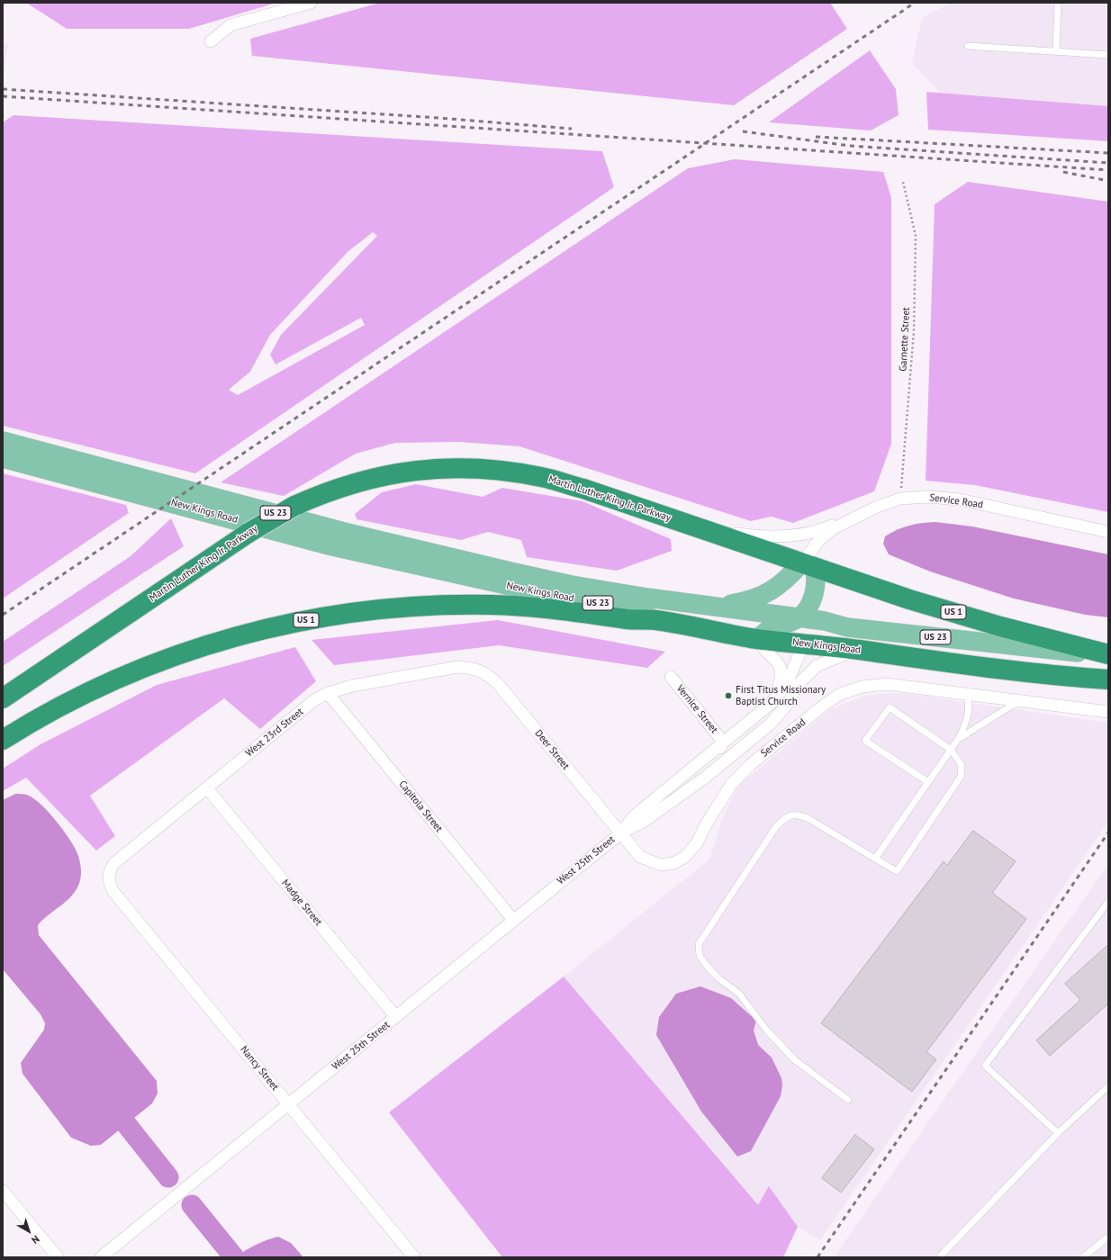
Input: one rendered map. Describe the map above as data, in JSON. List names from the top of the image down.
{
  "streets": {
    "highway": ["Martin Luther King Jr. Parkway", "New Kings Road", "US 1"],
    "main road": ["US 23"],
    "street": [
      "Service Road",
      "Vernice Street",
      "West 23rd Street",
      "Deer Street",
      "Capitola Street",
      "West 25th Street",
      "Madge Street",
      "Nancy Street"
    ],
    "path": ["Garnette Street"]
  },
  "crossings": [
    ["Garnette Street", "Service Road"],
    ["Martin Luther King Jr. Parkway", "Service Road"],
    ["Martin Luther King Jr. Parkway", "New Kings Road"],
    ["Service Road", "Deer Street"],
    ["Service Road", "West 25th Street"],
    ["New Kings Road", "US 1"],
    ["New Kings Road", "West 25th Street"],
    ["Vernice Street", "West 25th Street"],
    ["West 23rd Street", "Deer Street"],
    ["West 23rd Street", "Capitola Street"],
    ["West 23rd Street", "Madge Street"],
    ["West 23rd Street", "Nancy Street"],
    ["Deer Street", "West 25th Street"],
    ["Capitola Street", "West 25th Street"],
    ["West 25th Street", "Madge Street"],
    ["West 25th Street", "Nancy Street"]
  ],
  "places": ["First Titus Missionary Baptist Church"],
  "north": "bottom right"
}
